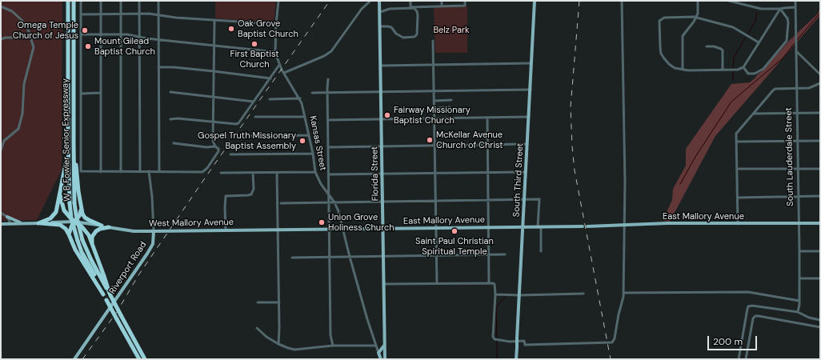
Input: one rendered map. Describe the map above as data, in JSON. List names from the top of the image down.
{
  "streets": {
    "highway": ["W B Fowler Senior Expressway"],
    "main road": [
      "Kansas Street",
      "Florida Street",
      "South Third Street",
      "East Mallory Avenue",
      "West Mallory Avenue",
      "Riverport Road"
    ],
    "street": ["South Lauderdale Street"]
  },
  "crossings": [
    ["Kansas Street", "West Mallory Avenue"],
    ["South Lauderdale Street", "East Mallory Avenue"],
    ["Florida Street", "East Mallory Avenue"],
    ["Florida Street", "West Mallory Avenue"],
    ["South Third Street", "East Mallory Avenue"],
    ["East Mallory Avenue", "West Mallory Avenue"],
    ["West Mallory Avenue", "Riverport Road"]
  ],
  "parks": ["Belz Park"],
  "places": [
    "Oak Grove Baptist Church",
    "Omega Temple Church of Jesus",
    "First Baptist Church",
    "Mount Gilead Baptist Church",
    "Fairway Missionary Baptist Church",
    "McKellar Avenue Church of Christ",
    "Gospel Truth Missionary Baptist Assembly",
    "Union Grove Holiness Church",
    "Saint Paul Christian Spiritual Temple"
  ],
  "scale_bar": "200 m"
}
